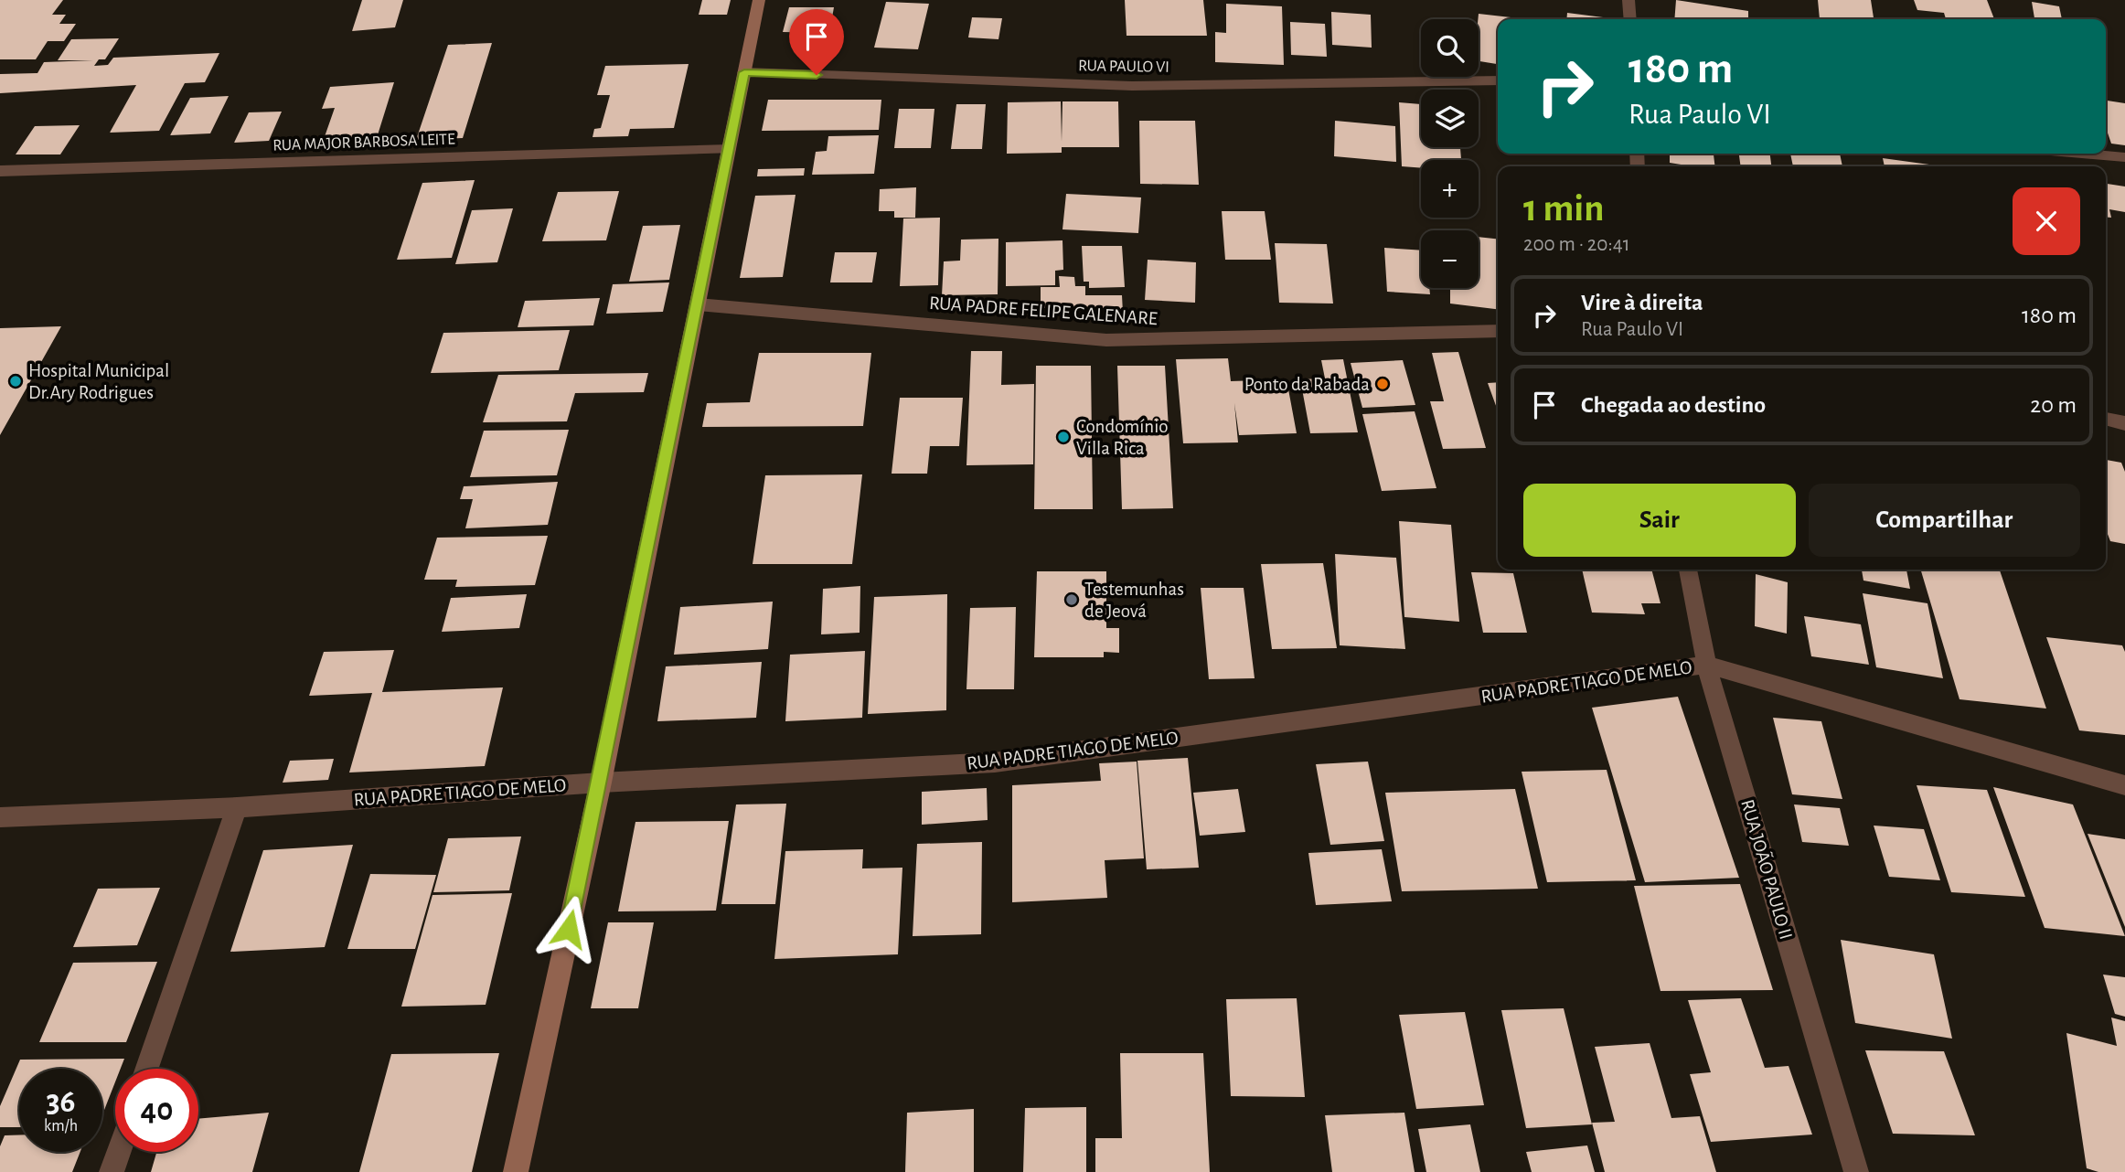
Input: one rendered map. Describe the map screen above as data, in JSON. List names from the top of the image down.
{
  "streets": {
    "street": [
      "RUA PAULO VI",
      "RUA MAJOR BARBOSA LEITE",
      "RUA PADRE FELIPE GALENARE",
      "RUA PADRE TIAGO DE MELO",
      "RUA JOÃO PAULO II"
    ]
  },
  "crossings": [
    ["RUA PADRE TIAGO DE MELO", "RUA JOÃO PAULO II"]
  ],
  "places": [
    "Hospital Municipal Dr.Ary Rodrigues",
    "Ponto da Rabada",
    "Condomínio Villa Rica",
    "Testemunhas de Jeová"
  ],
  "page": {
    "map_buttons": ["+", "−"],
    "turn": ["180 m", "Rua Paulo VI"],
    "heading": ["1 min", "200 m · 20:41"],
    "list": [
      {
        "name": "Vire à direita",
        "note": "Rua Paulo VI",
        "value": "180 m"
      },
      {
        "name": "Chegada ao destino",
        "value": "20 m"
      }
    ],
    "buttons": ["Sair", "Compartilhar"],
    "speed": "36 km/h",
    "limit": "40"
  }
}
